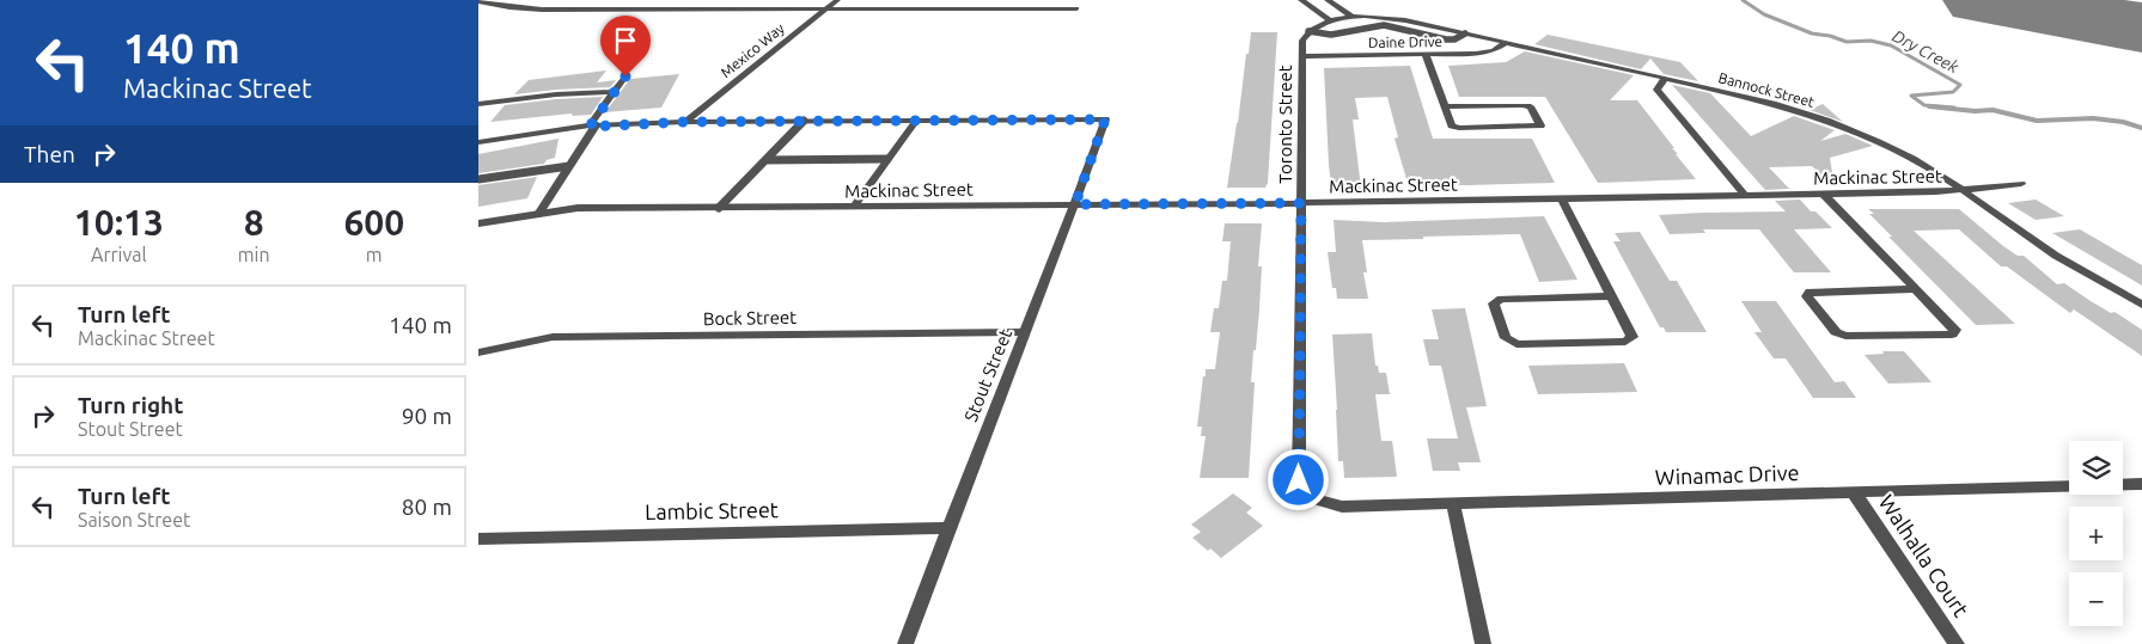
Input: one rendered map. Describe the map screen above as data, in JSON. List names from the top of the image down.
{
  "streets": {
    "street": [
      "Daine Drive",
      "Mexico Way",
      "Bannock Street",
      "Toronto Street",
      "Mackinac Street",
      "Bock Street",
      "Stout Street",
      "Winamac Drive",
      "Lambic Street",
      "Walhalla Court"
    ]
  },
  "crossings": [
    ["Daine Drive", "Bannock Street"],
    ["Daine Drive", "Toronto Street"],
    ["Bannock Street", "Mackinac Street"],
    ["Toronto Street", "Mackinac Street"],
    ["Toronto Street", "Winamac Drive"],
    ["Mackinac Street", "Stout Street"],
    ["Bock Street", "Stout Street"],
    ["Stout Street", "Lambic Street"],
    ["Winamac Drive", "Walhalla Court"]
  ],
  "water": ["Dry Creek"],
  "page": {
    "turn": ["140 m", "Mackinac Street"],
    "then": "Then",
    "eta": [
      "10:13",
      "Arrival",
      "8",
      "min",
      "600",
      "m"
    ],
    "list": [
      {
        "name": "Turn left",
        "note": "Mackinac Street",
        "value": "140 m"
      },
      {
        "name": "Turn right",
        "note": "Stout Street",
        "value": "90 m"
      },
      {
        "name": "Turn left",
        "note": "Saison Street",
        "value": "80 m"
      }
    ],
    "map_buttons": ["+", "−"]
  }
}
